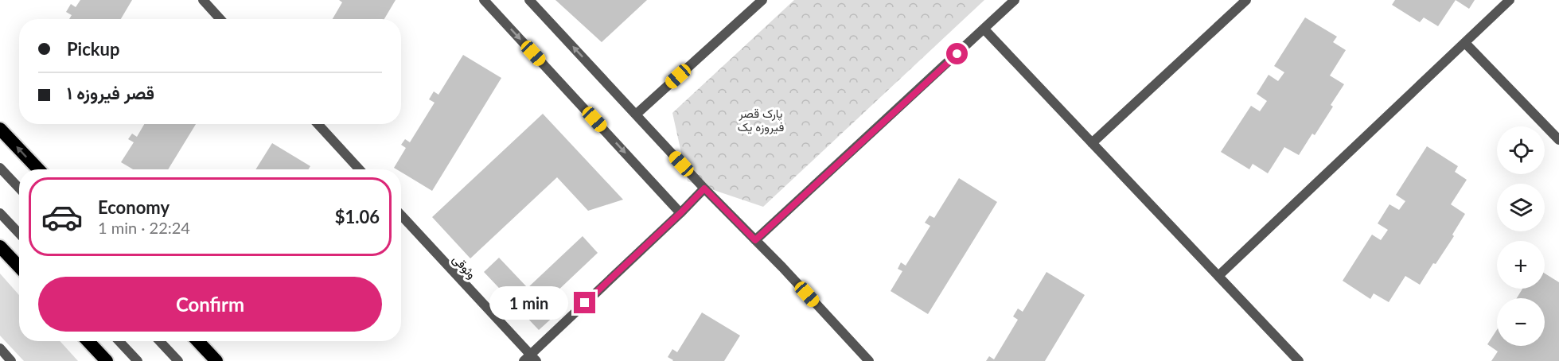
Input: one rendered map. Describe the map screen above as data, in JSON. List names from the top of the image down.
{
  "streets": {
    "street": ["وثوقی"]
  },
  "parks": ["پارک قصر فیروزه یک"],
  "page": {
    "banner": ["Pickup", "قصر فیروزه ۱"],
    "map_buttons": ["+", "−"],
    "list": [
      {
        "name": "Economy",
        "note": "1 min · 22:24",
        "value": "$1.06"
      }
    ],
    "buttons": "Confirm",
    "bubble": "1 min"
  }
}
